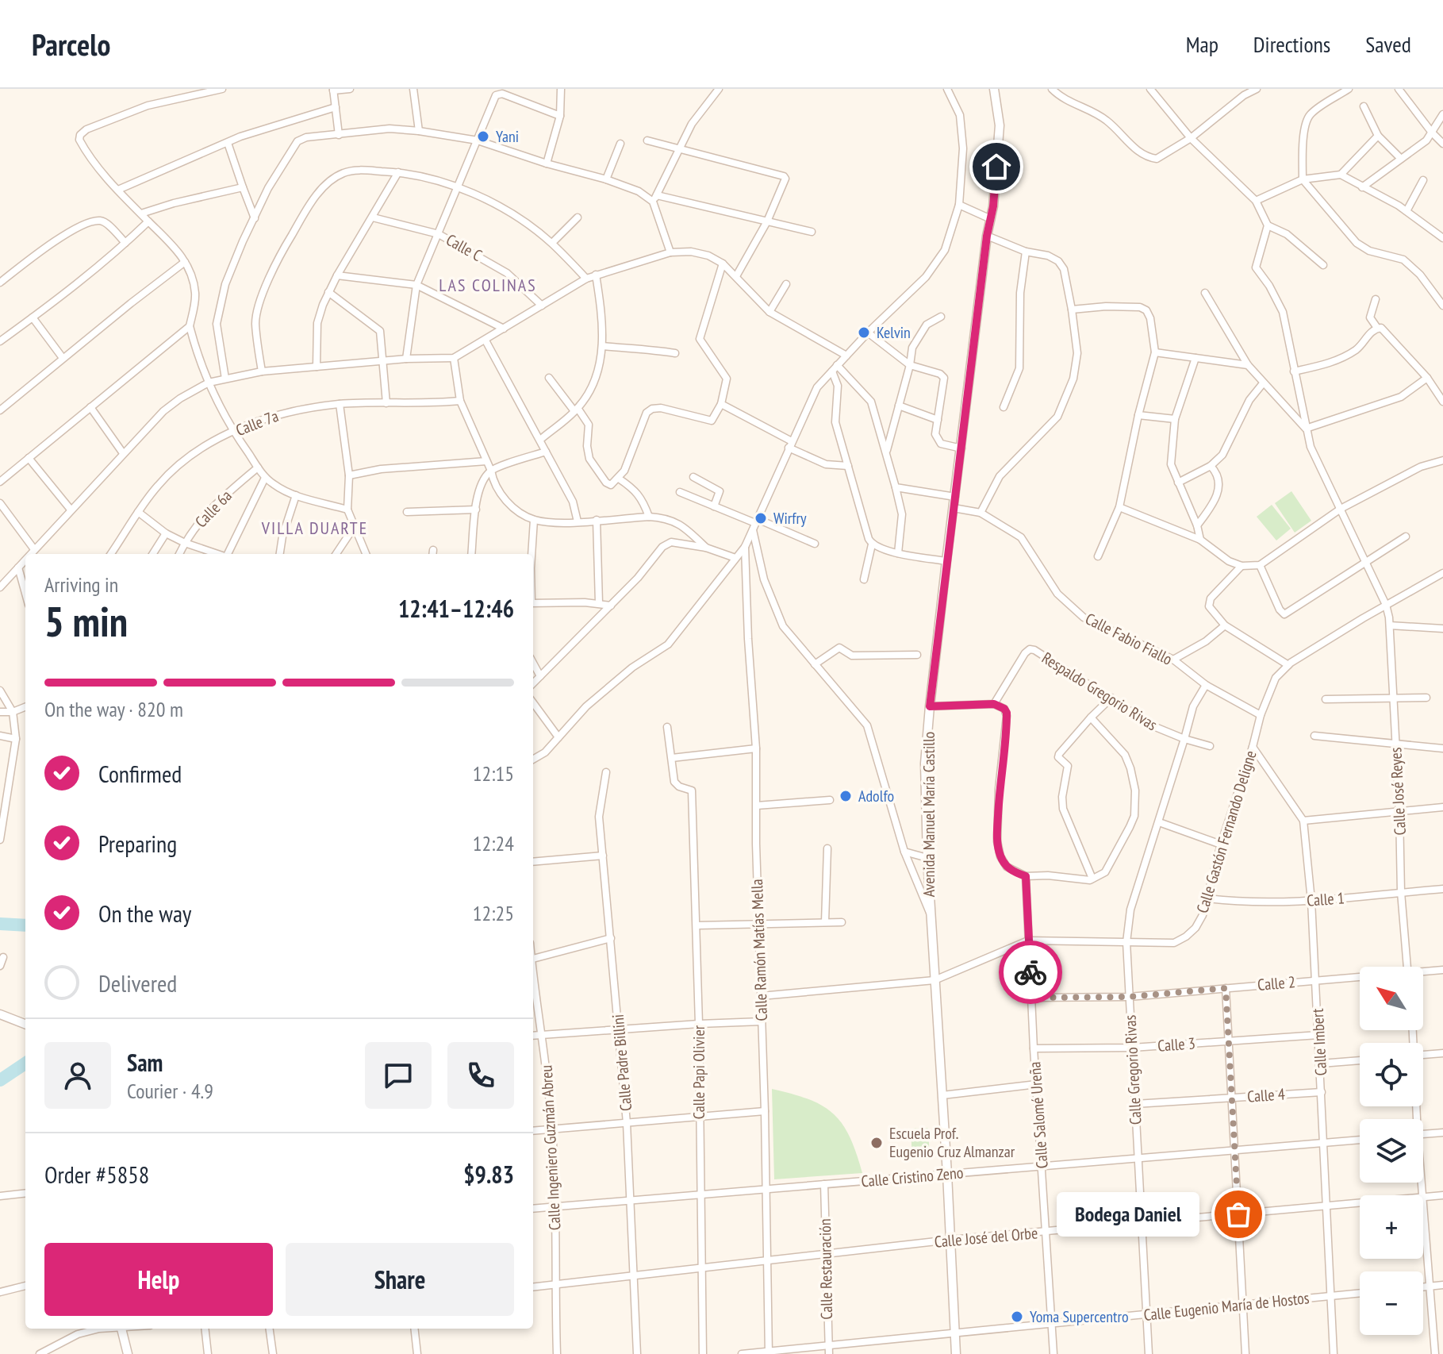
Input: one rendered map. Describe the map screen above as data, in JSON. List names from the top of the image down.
{
  "streets": {
    "street": [
      "Calle C",
      "Calle 7a",
      "Calle 6a",
      "Calle Fabio Fiallo",
      "Respaldo Gregorio Rivas",
      "Calle José Reyes",
      "Avenida Manuel María Castillo",
      "Calle Gastón Fernando Deligne",
      "Calle 1",
      "Calle Ramón Matías Mella",
      "Calle 2",
      "Calle Imbert",
      "Calle 3",
      "Calle Padre Billini",
      "Calle Gregorio Rivas",
      "Calle Papi Olivier",
      "Calle 4",
      "Calle Salomé Ureña",
      "Calle Ingeniero Guzmán Abreu",
      "Calle Cristino Zeno",
      "Calle José del Orbe",
      "Calle Restauración",
      "Calle Eugenio María de Hostos"
    ]
  },
  "crossings": [
    ["Calle Fabio Fiallo", "Avenida Manuel María Castillo"],
    ["Calle Fabio Fiallo", "Calle Gastón Fernando Deligne"],
    ["Calle Fabio Fiallo", "Calle Gregorio Rivas"],
    ["Respaldo Gregorio Rivas", "Calle Gregorio Rivas"],
    ["Calle José Reyes", "Calle Gastón Fernando Deligne"],
    ["Calle José Reyes", "Calle 1"],
    ["Avenida Manuel María Castillo", "Calle Gastón Fernando Deligne"],
    ["Avenida Manuel María Castillo", "Calle Cristino Zeno"],
    ["Avenida Manuel María Castillo", "Calle José del Orbe"],
    ["Avenida Manuel María Castillo", "Calle Eugenio María de Hostos"],
    ["Calle Gastón Fernando Deligne", "Calle 1"],
    ["Calle Gastón Fernando Deligne", "Calle Ramón Matías Mella"],
    ["Calle Gastón Fernando Deligne", "Calle Imbert"],
    ["Calle Gastón Fernando Deligne", "Calle Gregorio Rivas"],
    ["Calle Gastón Fernando Deligne", "Calle Salomé Ureña"],
    ["Calle 1", "Calle Imbert"],
    ["Calle Ramón Matías Mella", "Calle Cristino Zeno"],
    ["Calle Ramón Matías Mella", "Calle José del Orbe"],
    ["Calle Ramón Matías Mella", "Calle Eugenio María de Hostos"],
    ["Calle 2", "Calle Imbert"],
    ["Calle 2", "Calle Gregorio Rivas"],
    ["Calle 2", "Calle Salomé Ureña"],
    ["Calle Imbert", "Calle 3"],
    ["Calle Imbert", "Calle 4"],
    ["Calle Imbert", "Calle Cristino Zeno"],
    ["Calle Imbert", "Calle José del Orbe"],
    ["Calle Imbert", "Calle Eugenio María de Hostos"],
    ["Calle 3", "Calle Gregorio Rivas"],
    ["Calle 3", "Calle Salomé Ureña"],
    ["Calle Padre Billini", "Calle Cristino Zeno"],
    ["Calle Padre Billini", "Calle José del Orbe"],
    ["Calle Gregorio Rivas", "Calle 4"],
    ["Calle Gregorio Rivas", "Calle Cristino Zeno"],
    ["Calle Gregorio Rivas", "Calle José del Orbe"],
    ["Calle Gregorio Rivas", "Calle Eugenio María de Hostos"],
    ["Calle Papi Olivier", "Calle Cristino Zeno"],
    ["Calle Papi Olivier", "Calle José del Orbe"],
    ["Calle Salomé Ureña", "Calle Cristino Zeno"],
    ["Calle Salomé Ureña", "Calle José del Orbe"],
    ["Calle Salomé Ureña", "Calle Eugenio María de Hostos"],
    ["Calle Ingeniero Guzmán Abreu", "Calle Cristino Zeno"],
    ["Calle Ingeniero Guzmán Abreu", "Calle José del Orbe"],
    ["Calle Cristino Zeno", "Calle Restauración"],
    ["Calle José del Orbe", "Calle Restauración"],
    ["Calle Restauración", "Calle Eugenio María de Hostos"]
  ],
  "districts": ["LAS COLINAS", "VILLA DUARTE"],
  "places": [
    "Yani",
    "Kelvin",
    "Wirfry",
    "Adolfo",
    "Escuela Prof. Eugenio Cruz Almanzar",
    "Bodega Daniel",
    "Yoma Supercentro"
  ],
  "north": "top left",
  "page": {
    "header": "Parcelo",
    "nav": ["Map", "Directions", "Saved"],
    "heading": ["5 min", "Arriving in", "12:41–12:46"],
    "panel": [
      "Sam",
      "Courier · 4.9",
      "Order #5858",
      "$9.83"
    ],
    "bar": "On the way · 820 m",
    "list": [
      ["Confirmed", "12:15"],
      ["Preparing", "12:24"],
      ["On the way", "12:25"],
      "Delivered"
    ],
    "map_buttons": ["+", "−"],
    "bubble": "Bodega Daniel",
    "buttons": ["Help", "Share"]
  }
}
